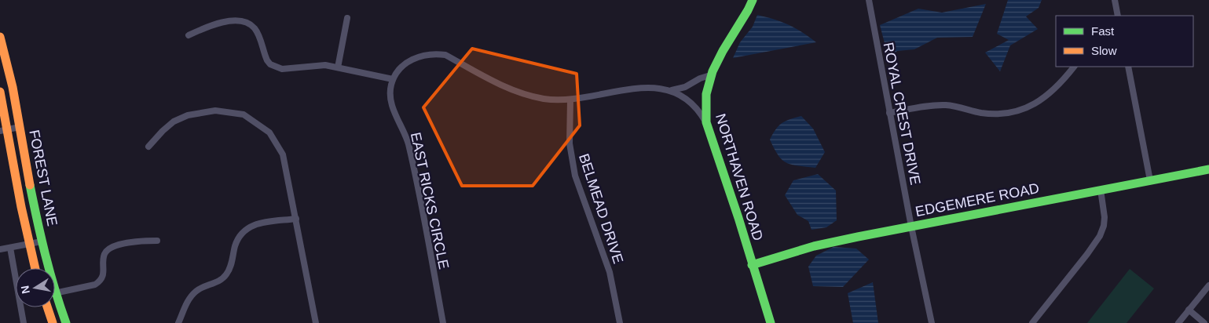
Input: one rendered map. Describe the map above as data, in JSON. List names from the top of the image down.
{
  "streets": {
    "street": [
      "ROYAL CREST DRIVE",
      "NORTHAVEN ROAD",
      "FOREST LANE",
      "EDGEMERE ROAD",
      "EAST RICKS CIRCLE",
      "BELMEAD DRIVE"
    ]
  },
  "crossings": [
    ["ROYAL CREST DRIVE", "EDGEMERE ROAD"],
    ["NORTHAVEN ROAD", "EDGEMERE ROAD"]
  ],
  "legend": ["Fast", "Slow"],
  "north": "left"
}
